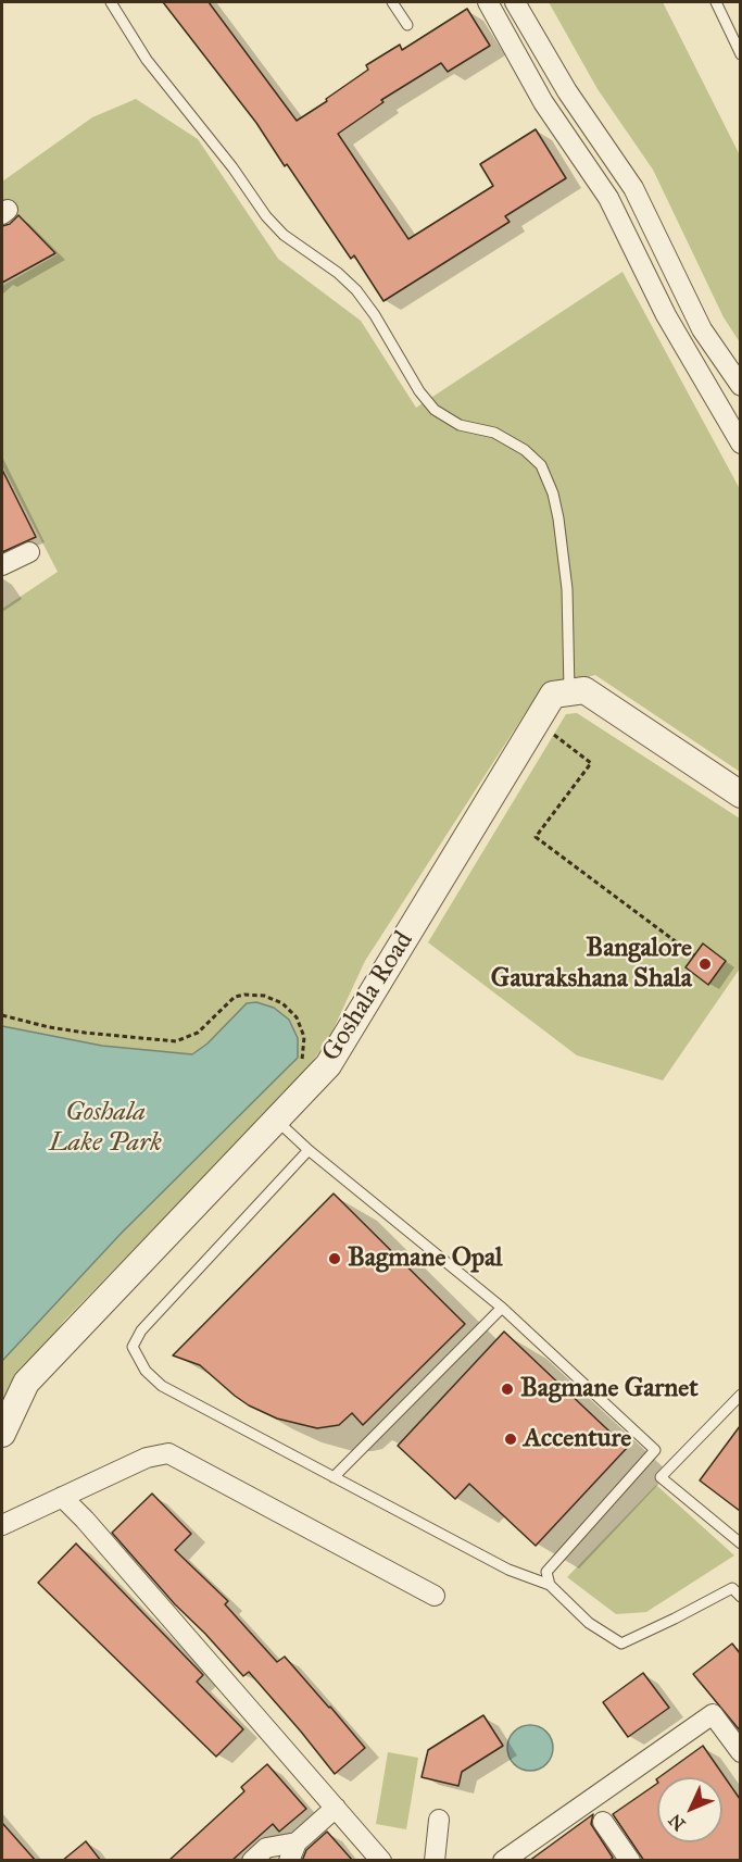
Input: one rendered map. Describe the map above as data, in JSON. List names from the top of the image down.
{
  "streets": {
    "street": ["Goshala Road"]
  },
  "parks": ["Goshala Lake Park"],
  "places": [
    "Bangalore Gaurakshana Shala",
    "Bagmane Opal",
    "Bagmane Garnet",
    "Accenture"
  ],
  "north": "bottom left"
}
